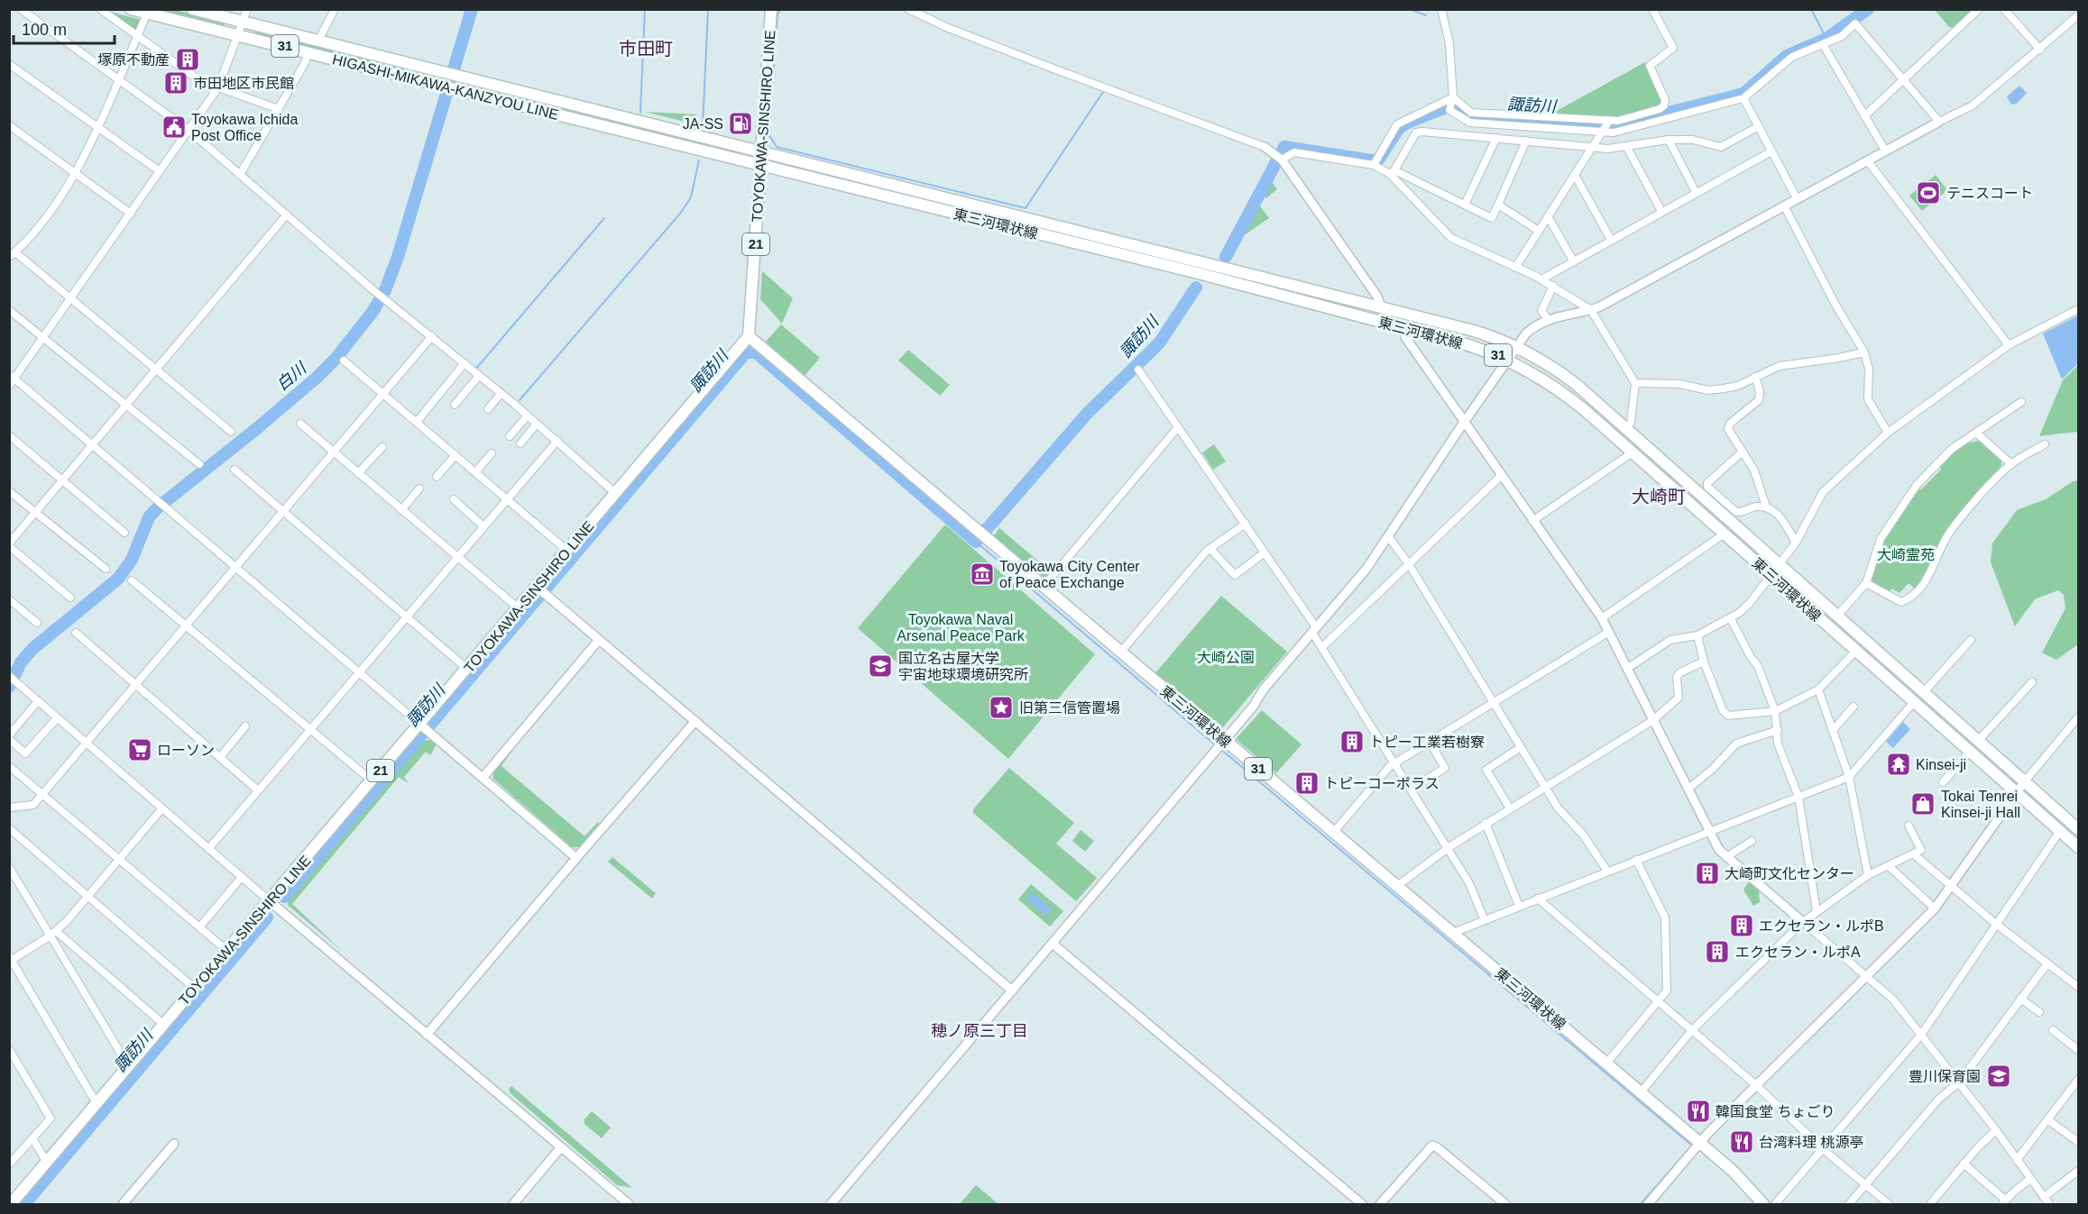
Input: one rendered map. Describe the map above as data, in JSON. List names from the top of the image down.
{
  "streets": {
    "main road": [
      "31",
      "HIGASHI-MIKAWA-KANZYOU LINE",
      "TOYOKAWA-SINSHIRO LINE",
      "東三河環状線",
      "21"
    ]
  },
  "crossings": [
    ["HIGASHI-MIKAWA-KANZYOU LINE", "TOYOKAWA-SINSHIRO LINE"],
    ["HIGASHI-MIKAWA-KANZYOU LINE", "東三河環状線"],
    ["TOYOKAWA-SINSHIRO LINE", "東三河環状線"]
  ],
  "districts": ["市田町", "大崎町", "穂ノ原三丁目"],
  "water": ["諏訪川", "白川"],
  "parks": ["大崎霊苑", "Toyokawa Naval Arsenal Peace Park", "大崎公園"],
  "places": {
    "building": [
      "塚原不動産",
      "市田地区市民館",
      "トピー工業若樹寮",
      "トピーコーポラス",
      "大崎町文化センター",
      "エクセラン・ルポB",
      "エクセラン・ルポA"
    ],
    "fuel station": ["JA-SS"],
    "public building": ["Toyokawa Ichida Post Office"],
    "sports": ["テニスコート"],
    "museum": ["Toyokawa City Center of Peace Exchange"],
    "school or university": ["国立名古屋大学 宇宙地球環境研究所", "豊川保育園"],
    "place": ["旧第三信管置場"],
    "supermarket": ["ローソン"],
    "temple": ["Kinsei-ji"],
    "shop": ["Tokai Tenrei Kinsei-ji Hall"],
    "restaurant": ["韓国食堂 ちょごり", "台湾料理 桃源亭"]
  },
  "scale_bar": "100 m"
}
